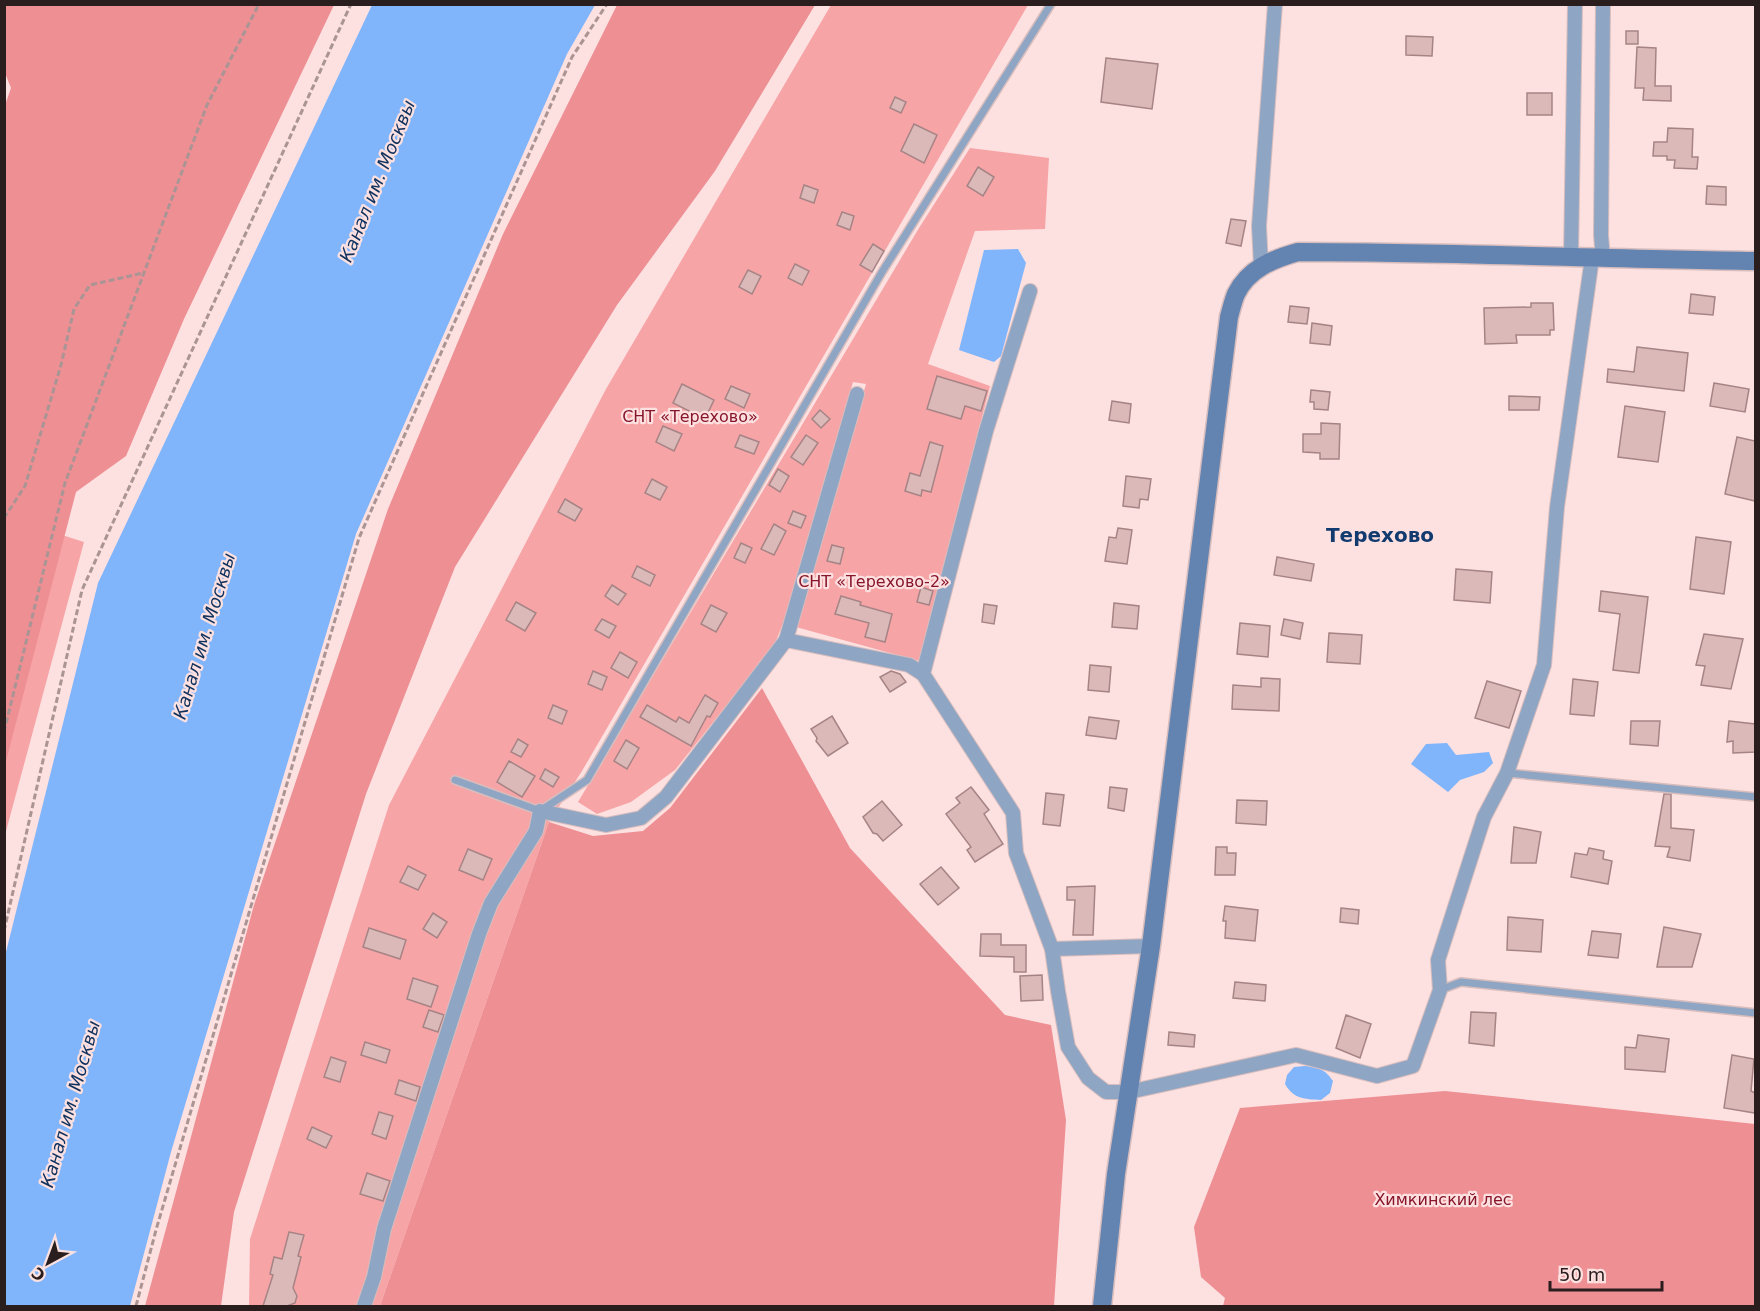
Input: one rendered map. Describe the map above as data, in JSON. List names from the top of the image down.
{
  "districts": ["Терехово"],
  "water": ["Канал им. Москвы"],
  "parks": ["СНТ «Терехово»", "СНТ «Терехово-2»", "Химкинский лес"],
  "scale_bar": "50 m",
  "north": "bottom left"
}
